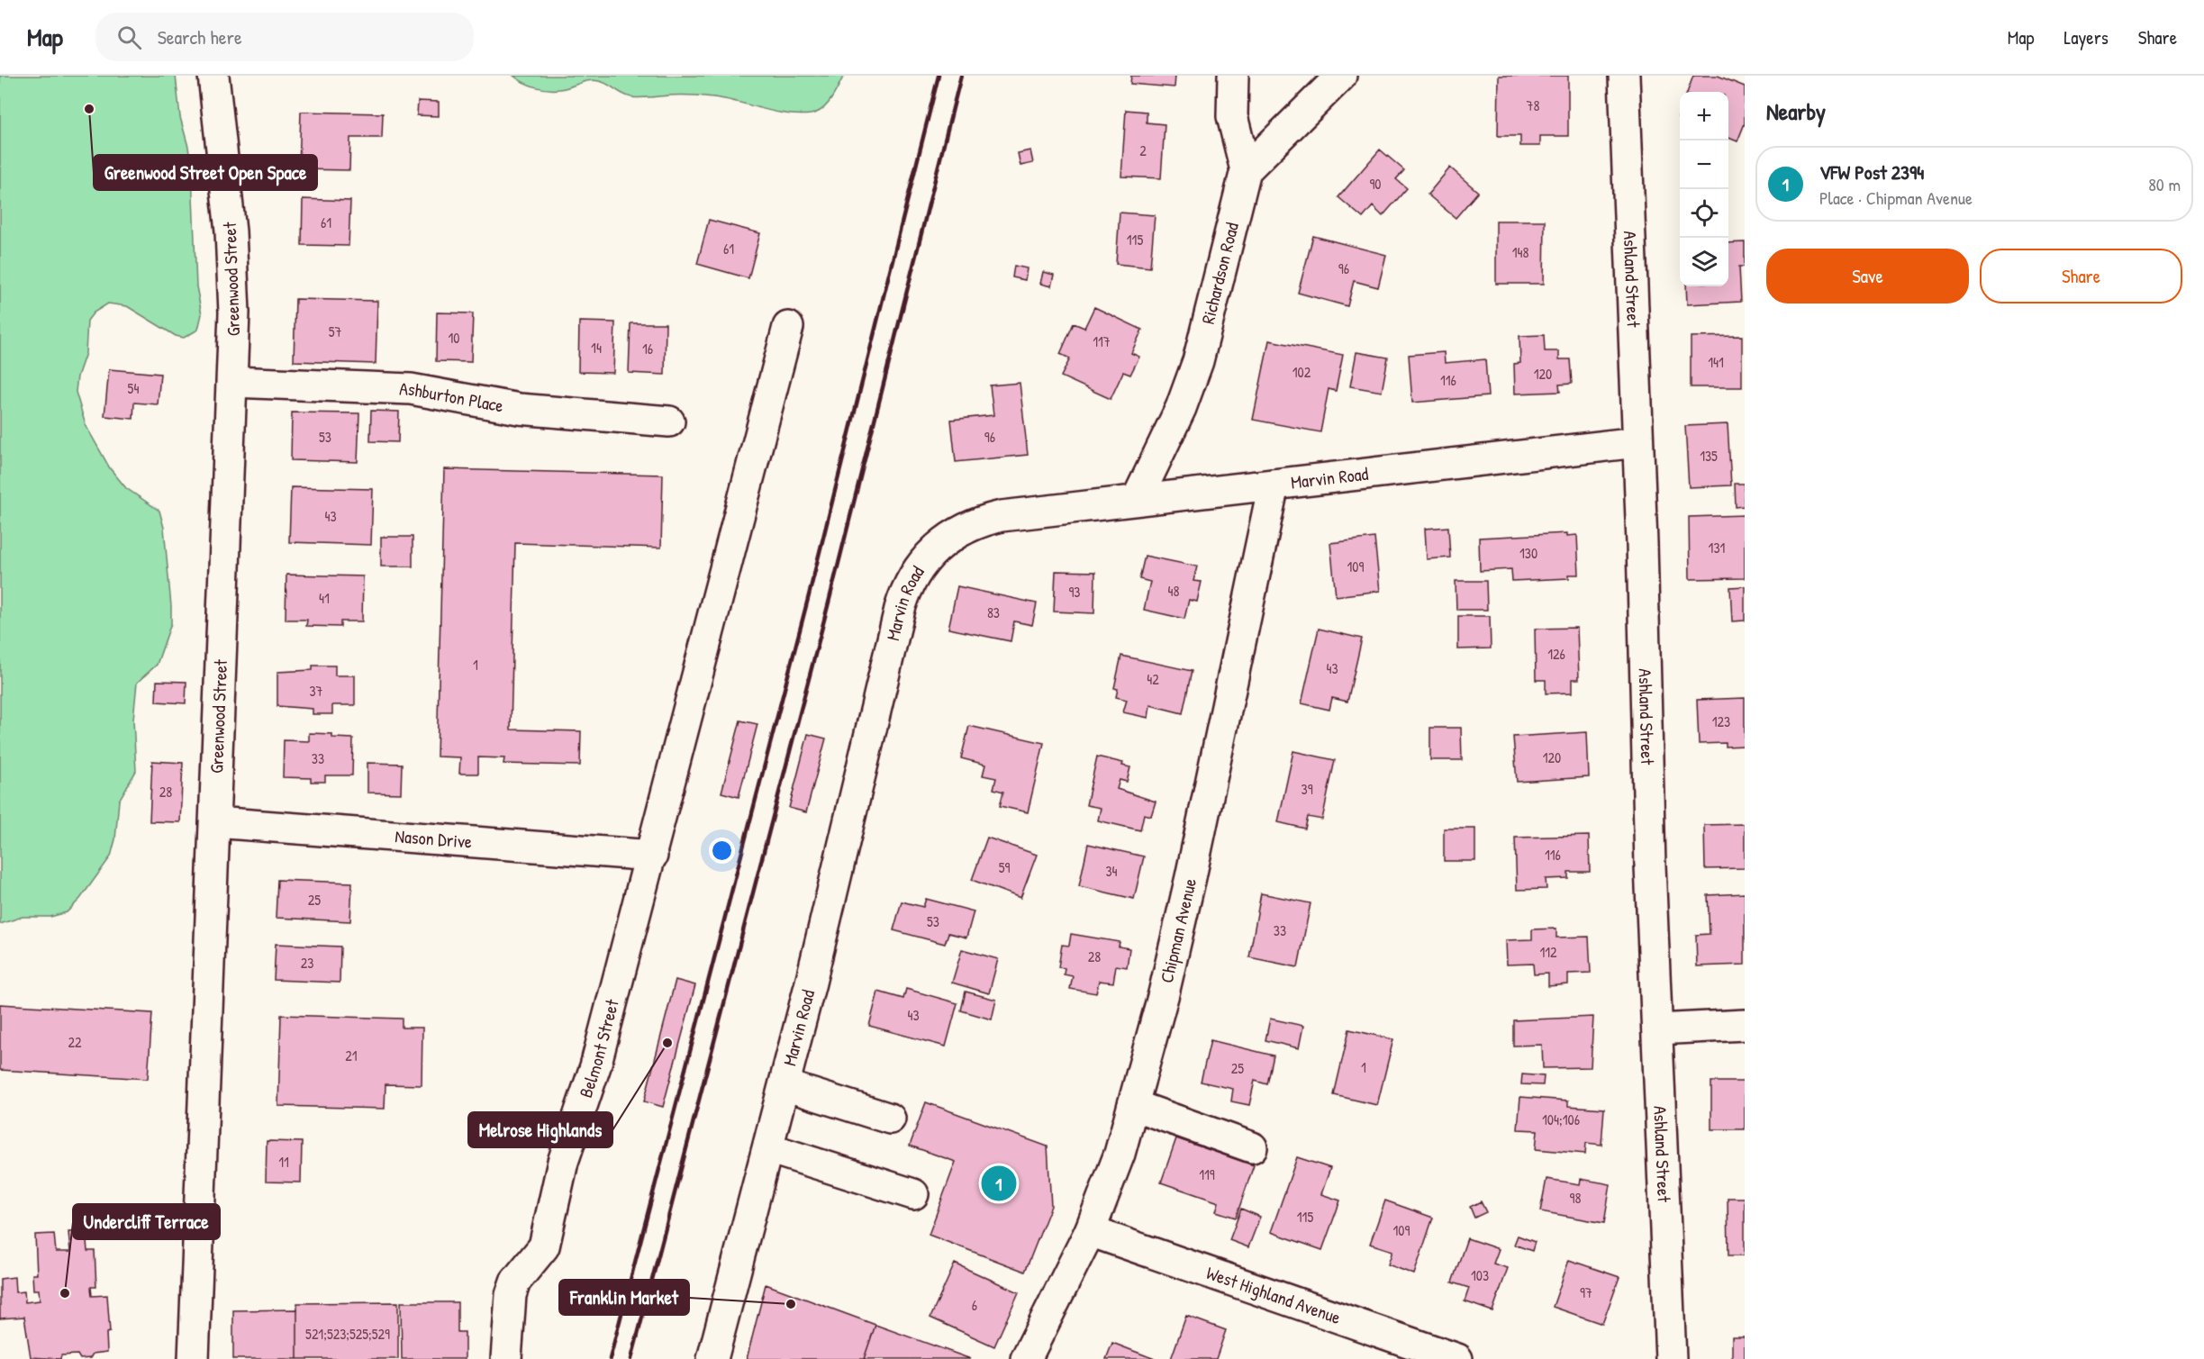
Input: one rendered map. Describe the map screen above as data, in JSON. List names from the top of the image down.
{
  "streets": {
    "street": [
      "Richardson Road",
      "Greenwood Street",
      "Ashland Street",
      "Ashburton Place",
      "Marvin Road",
      "Nason Drive",
      "Chipman Avenue",
      "Belmont Street",
      "West Highland Avenue"
    ]
  },
  "crossings": [
    ["Richardson Road", "Marvin Road"],
    ["Greenwood Street", "Ashburton Place"],
    ["Greenwood Street", "Nason Drive"],
    ["Ashland Street", "Marvin Road"],
    ["Marvin Road", "Chipman Avenue"],
    ["Nason Drive", "Belmont Street"],
    ["Chipman Avenue", "West Highland Avenue"]
  ],
  "places": [
    "Greenwood Street Open Space",
    "Melrose Highlands",
    "Undercliff Terrace",
    "Franklin Market"
  ],
  "house_numbers": [
    "78",
    "2",
    "90",
    "61",
    "115",
    "61",
    "148",
    "96",
    "57",
    "10",
    "117",
    "14",
    "16",
    "141",
    "102",
    "120",
    "116",
    "54",
    "53",
    "96",
    "135",
    "43",
    "131",
    "130",
    "109",
    "48",
    "93",
    "41",
    "83",
    "126",
    "1",
    "43",
    "42",
    "37",
    "123",
    "120",
    "33",
    "39",
    "28",
    "116",
    "59",
    "34",
    "25",
    "53",
    "33",
    "112",
    "28",
    "23",
    "43",
    "22",
    "21",
    "1",
    "25",
    "104;106",
    "11",
    "119",
    "98",
    "115",
    "109",
    "103",
    "97",
    "6",
    "521;523;525;529"
  ],
  "page": {
    "header": "Map",
    "search": "Search here",
    "nav": ["Map", "Layers", "Share"],
    "heading": "Nearby",
    "map_buttons": ["+", "−"],
    "list": [
      {
        "mark": "1",
        "name": "VFW Post 2394",
        "note": "Place · Chipman Avenue",
        "value": "80 m"
      }
    ],
    "buttons": ["Save", "Share"],
    "pins": "1"
  }
}
